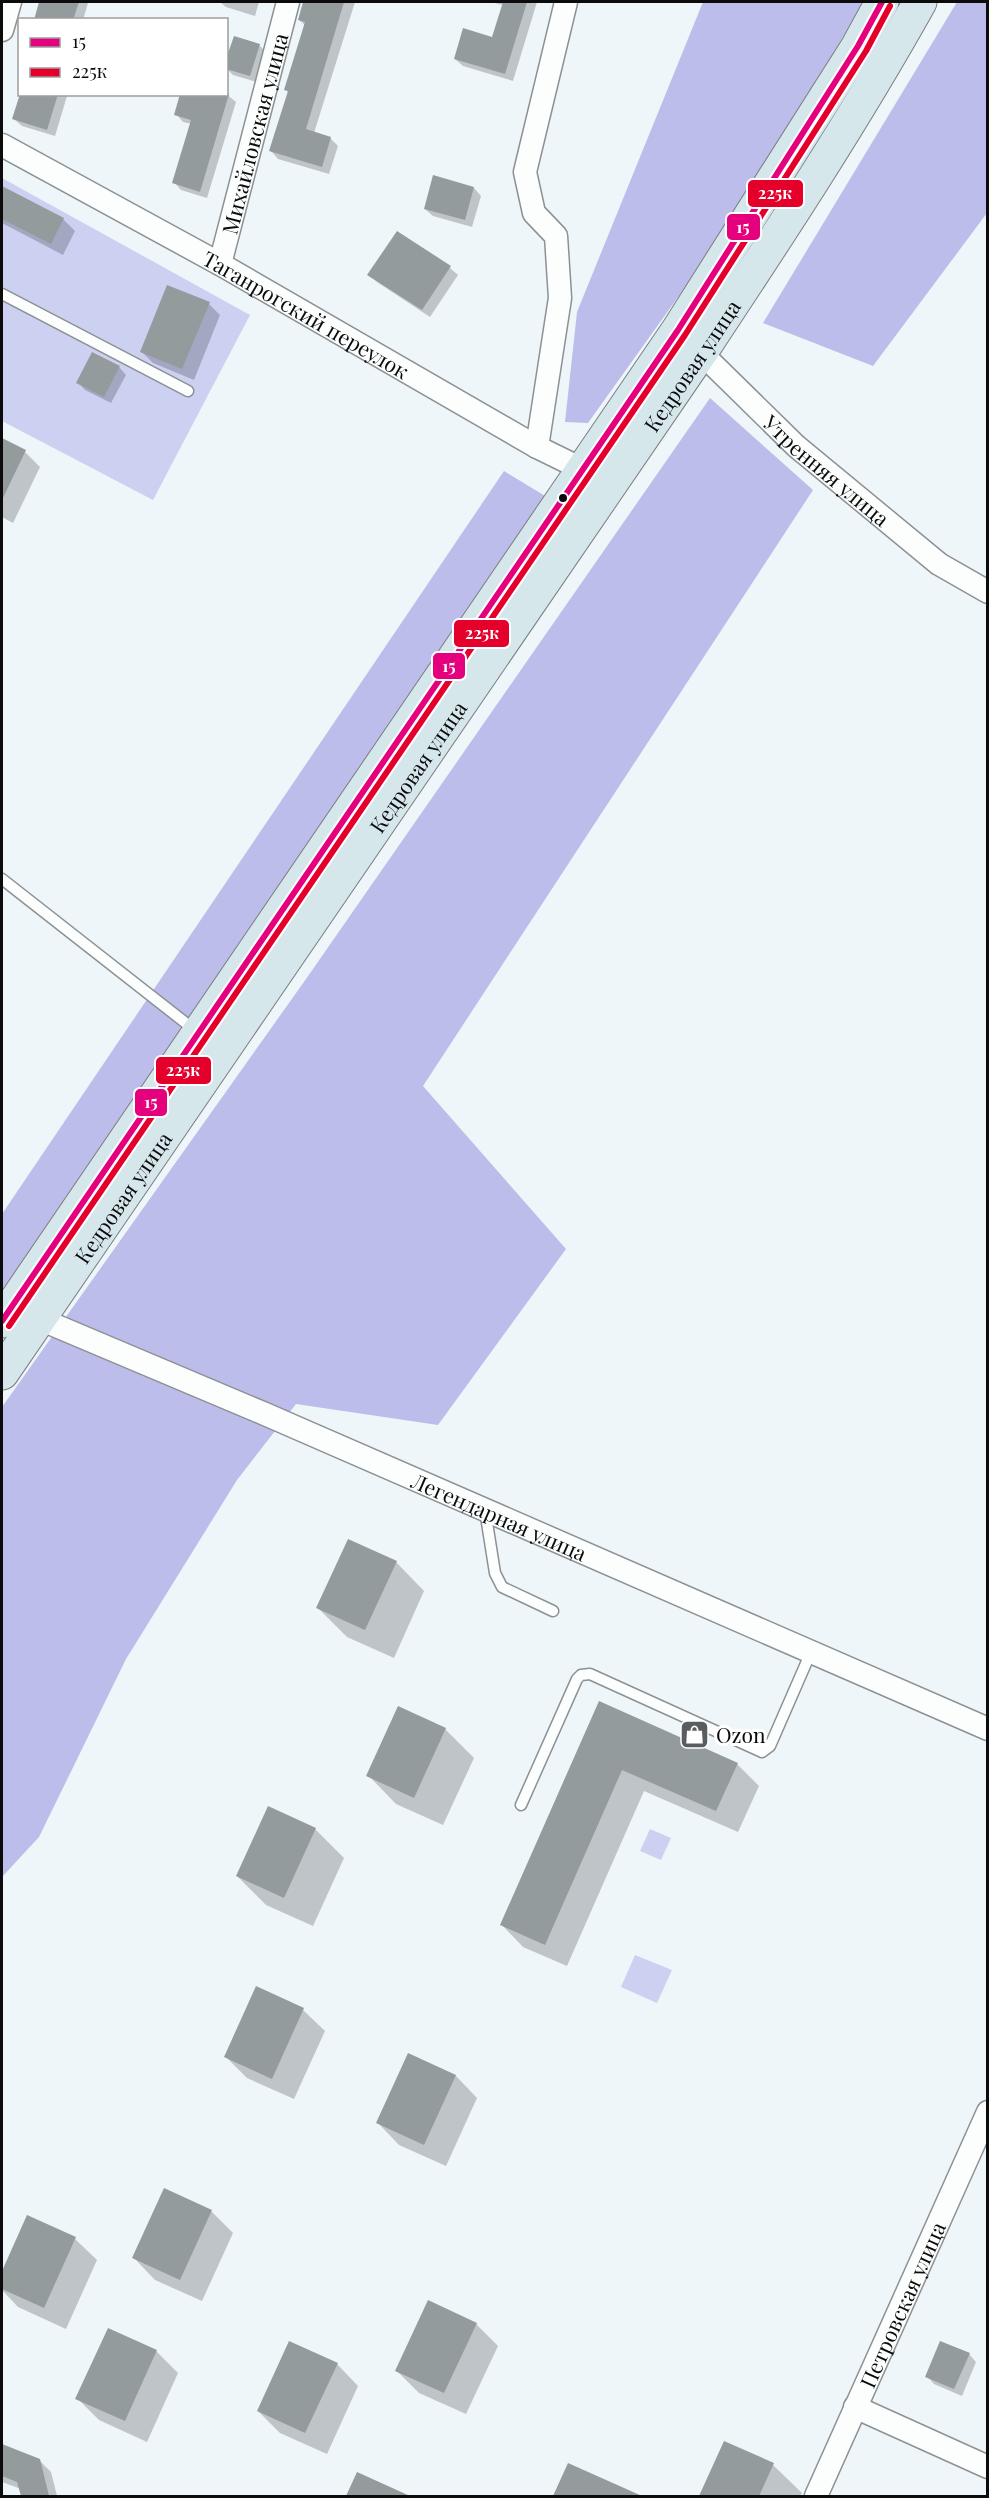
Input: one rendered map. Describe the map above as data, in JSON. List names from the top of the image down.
{
  "streets": {
    "main road": ["Кедровая улица"],
    "street": [
      "Михайловская улица",
      "Таганрогский переулок",
      "Утренняя улица",
      "Легендарная улица",
      "Петровская улица"
    ]
  },
  "crossings": [
    ["Михайловская улица", "Таганрогский переулок"],
    ["Таганрогский переулок", "Кедровая улица"],
    ["Кедровая улица", "Утренняя улица"],
    ["Кедровая улица", "Легендарная улица"]
  ],
  "places": {
    "shop": ["Ozon"]
  },
  "lines": ["transit line 15", "transit line 225к"],
  "legend": ["15", "225к"]
}
